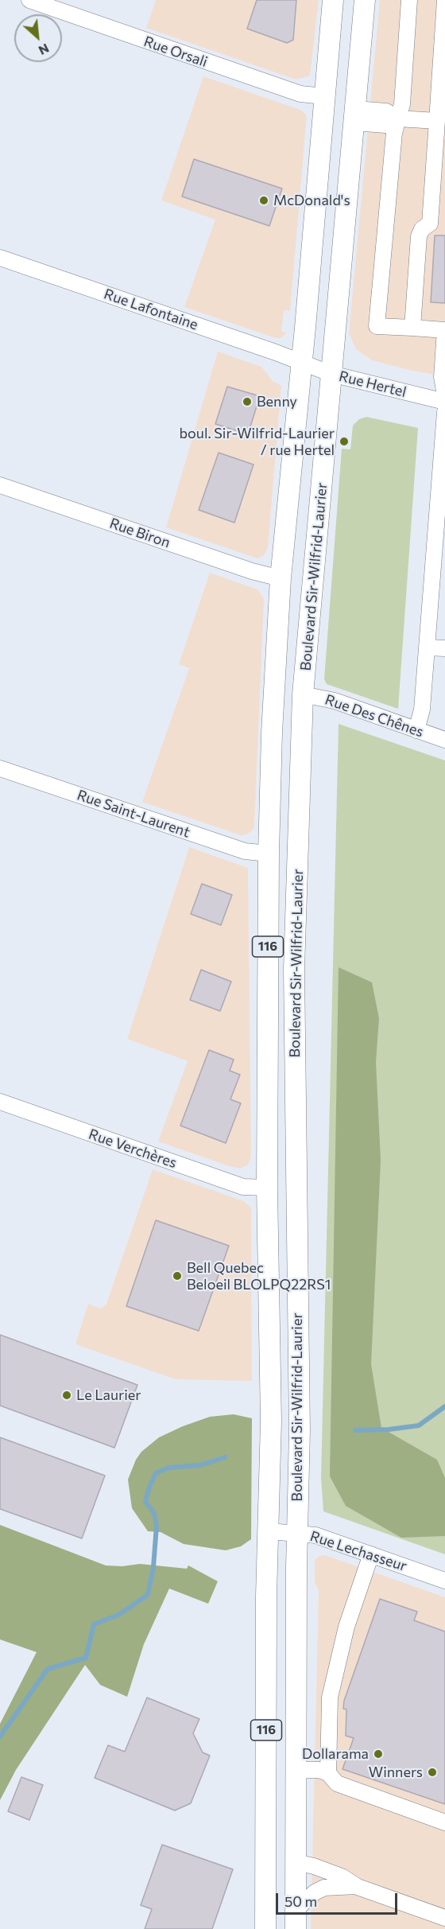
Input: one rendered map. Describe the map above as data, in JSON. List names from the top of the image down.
{
  "streets": {
    "main road": ["Boulevard Sir-Wilfrid-Laurier", "116"],
    "street": [
      "Rue Orsali",
      "Rue Lafontaine",
      "Rue Hertel",
      "Rue Biron",
      "Rue Des Chênes",
      "Rue Saint-Laurent",
      "Rue Verchères",
      "Rue Lechasseur"
    ]
  },
  "crossings": [
    ["Rue Orsali", "Boulevard Sir-Wilfrid-Laurier"],
    ["Rue Lafontaine", "Rue Hertel"],
    ["Rue Lafontaine", "Boulevard Sir-Wilfrid-Laurier"],
    ["Rue Hertel", "Boulevard Sir-Wilfrid-Laurier"],
    ["Rue Biron", "Boulevard Sir-Wilfrid-Laurier"],
    ["Boulevard Sir-Wilfrid-Laurier", "Rue Des Chênes"],
    ["Boulevard Sir-Wilfrid-Laurier", "Rue Saint-Laurent"],
    ["Boulevard Sir-Wilfrid-Laurier", "Rue Verchères"],
    ["Boulevard Sir-Wilfrid-Laurier", "Rue Lechasseur"]
  ],
  "places": [
    "McDonald's",
    "Benny",
    "boul. Sir-Wilfrid-Laurier / rue Hertel",
    "Bell Quebec Beloeil BLOLPQ22RS1",
    "Le Laurier",
    "Dollarama",
    "Winners"
  ],
  "scale_bar": "50 m",
  "north": "bottom right"
}
